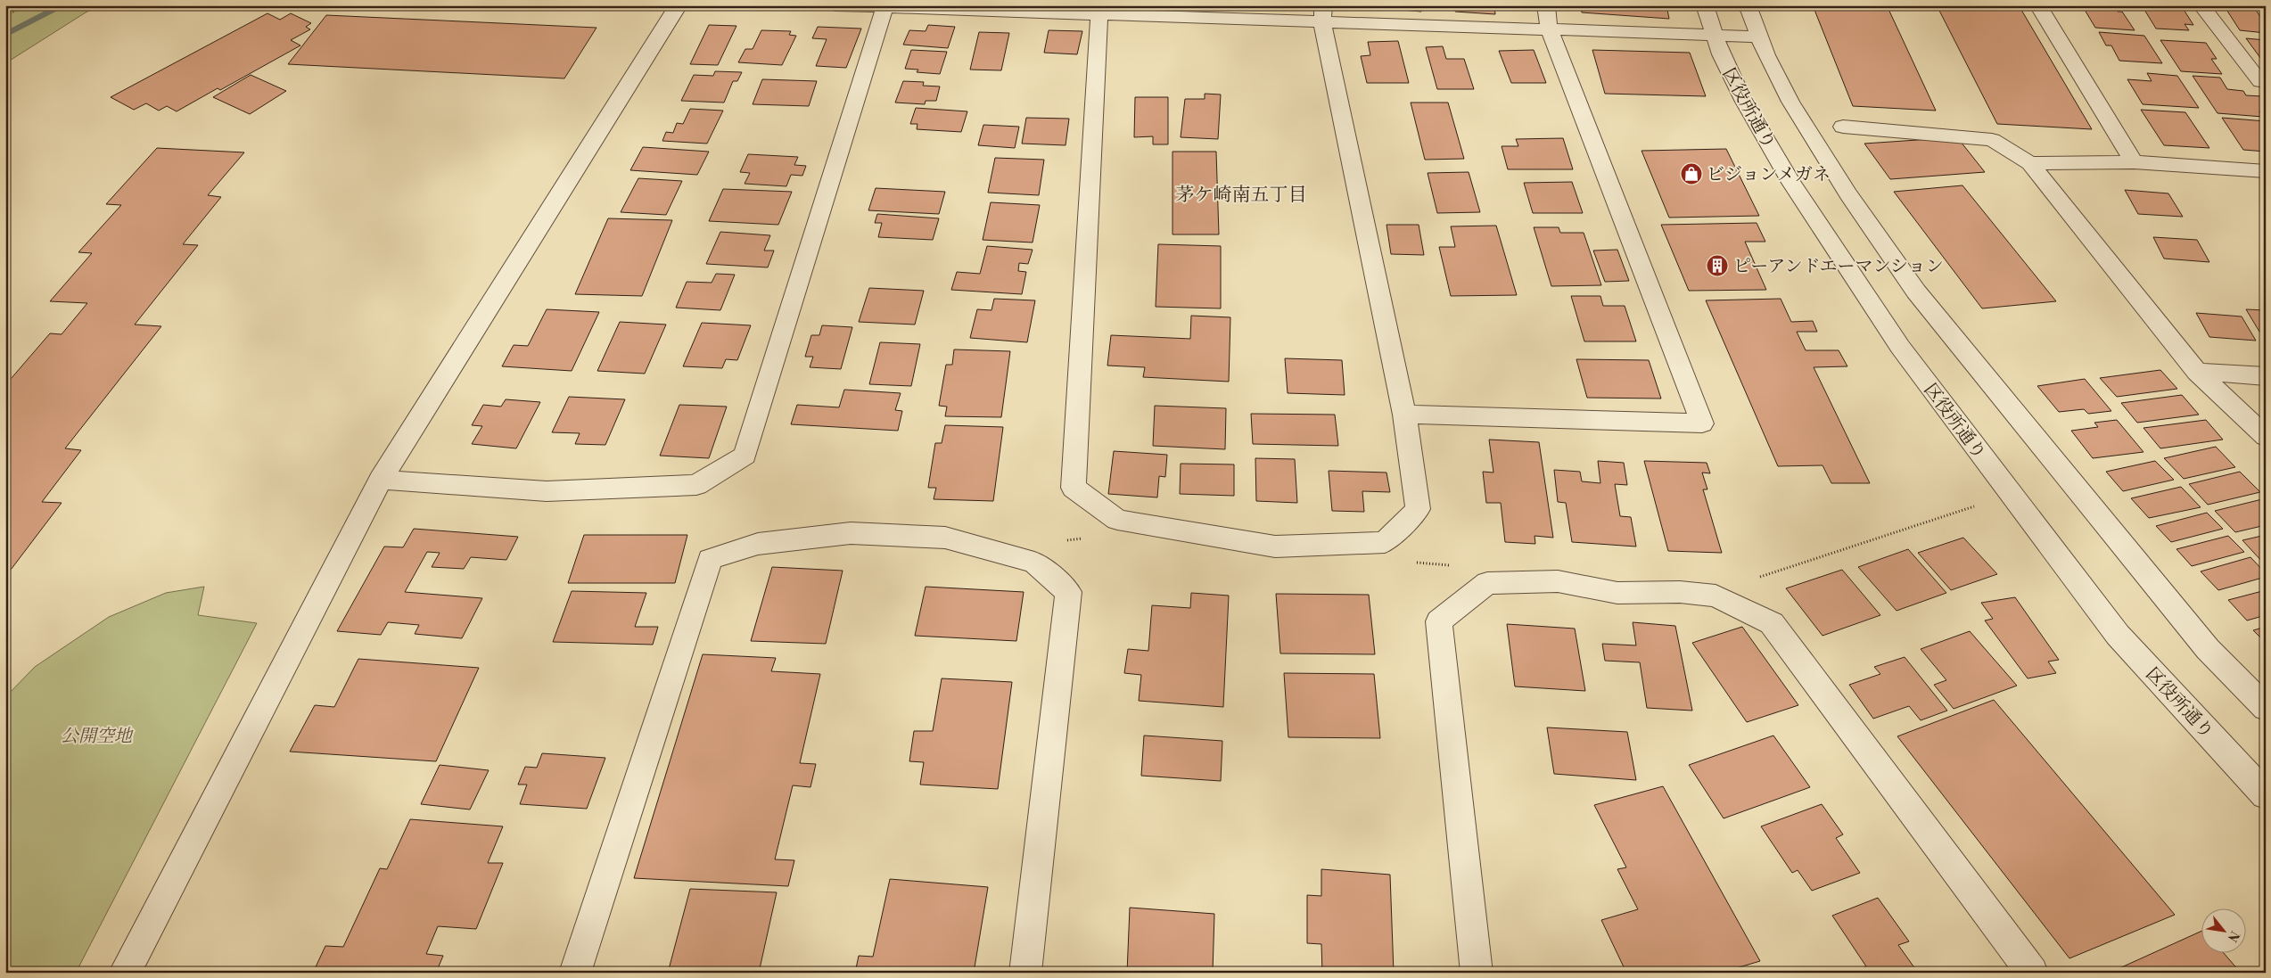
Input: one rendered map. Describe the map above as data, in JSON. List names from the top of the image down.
{
  "streets": {
    "street": ["区役所通り"]
  },
  "districts": ["茅ケ崎南五丁目"],
  "parks": ["公開空地"],
  "places": {
    "shop": ["ビジョンメガネ"],
    "building": ["ピーアンドエーマンション"]
  },
  "north": "bottom right"
}
